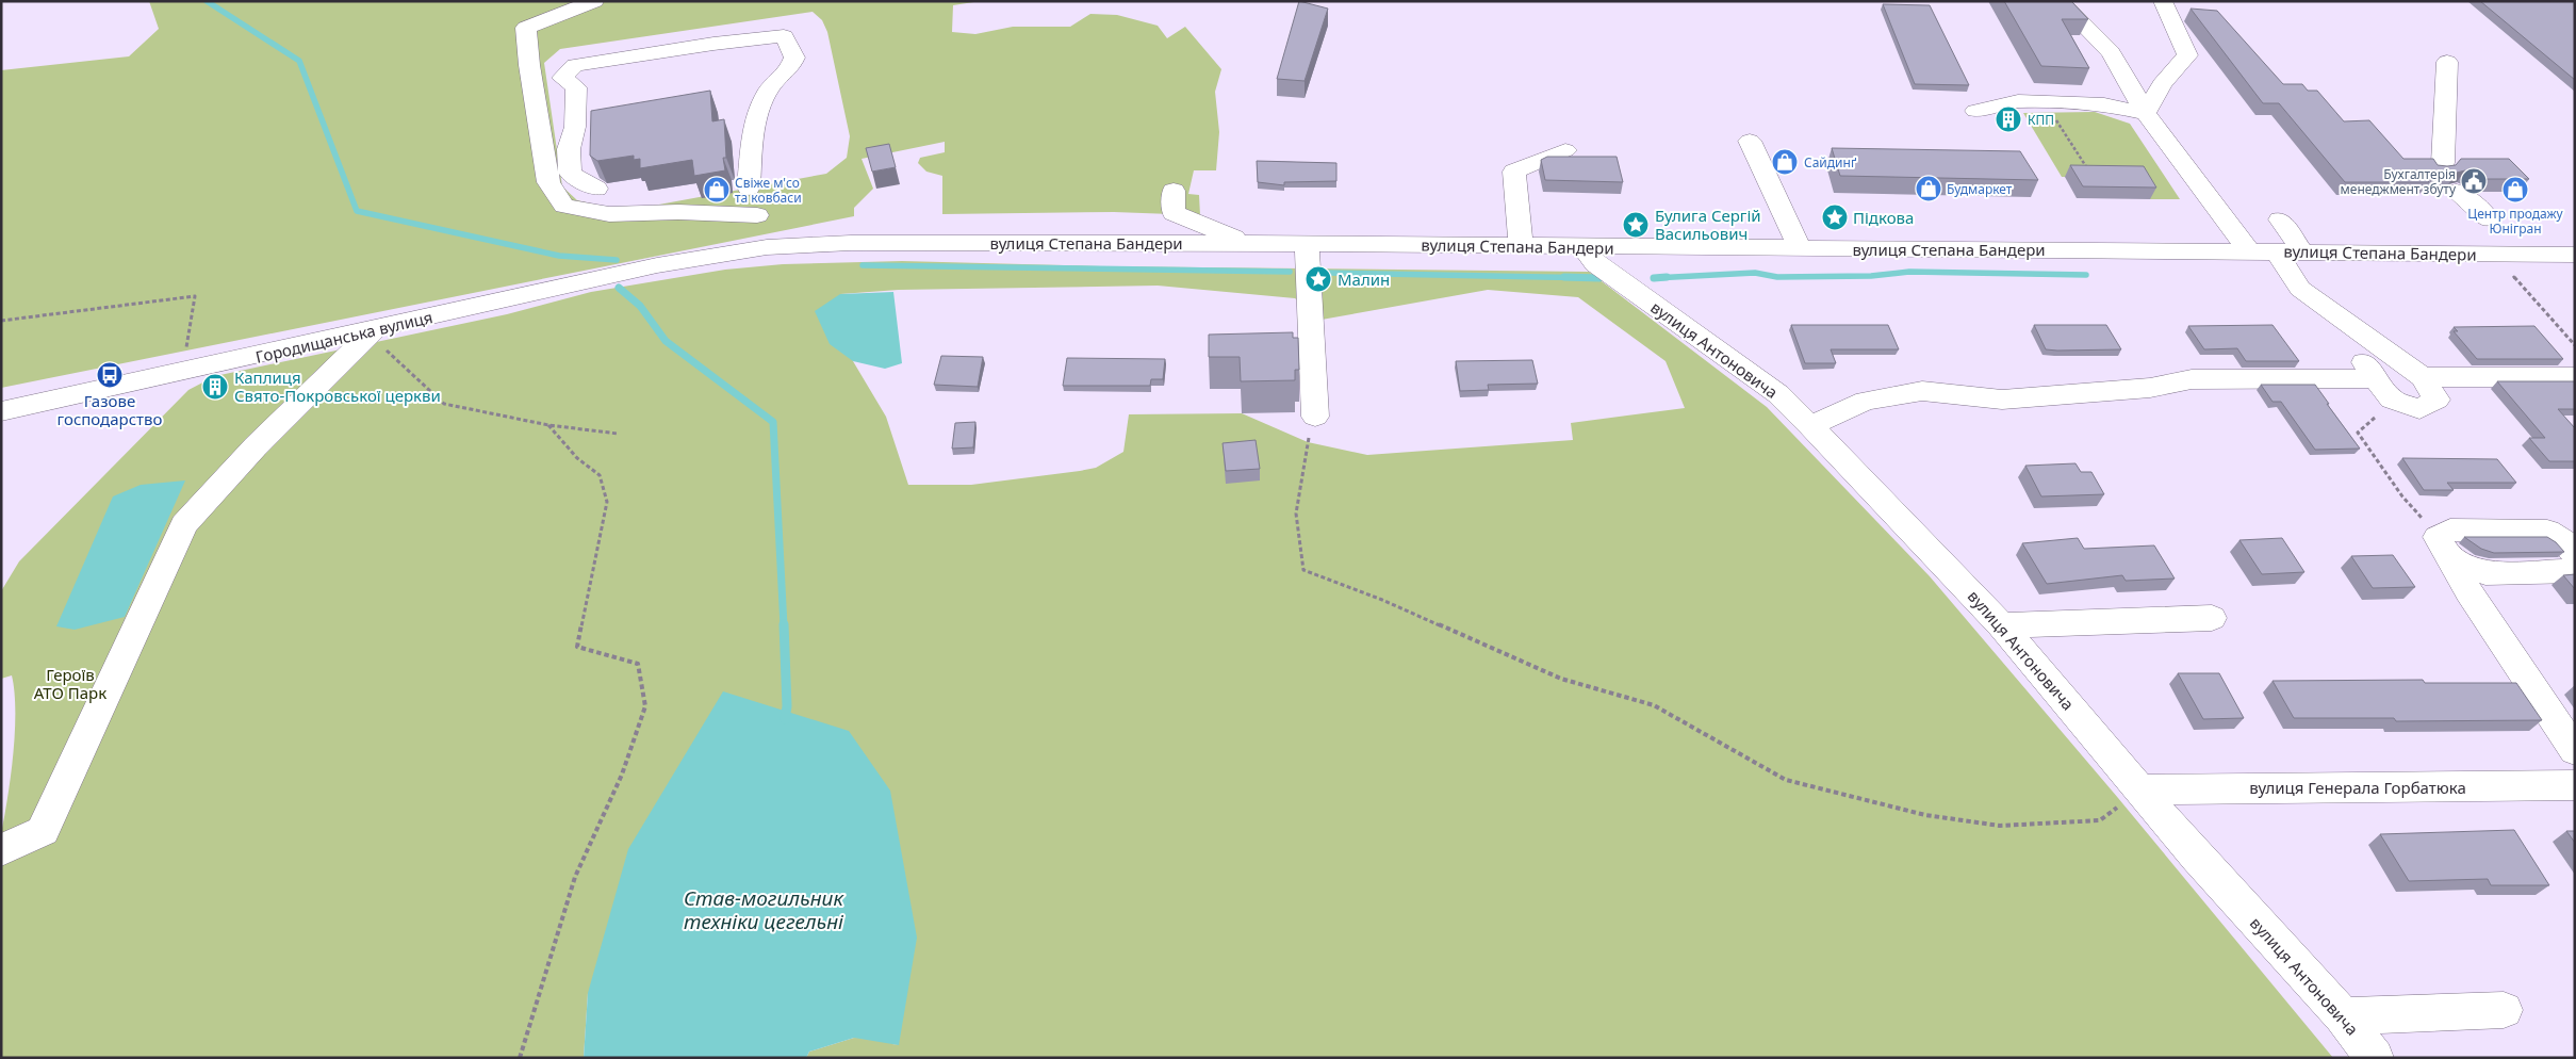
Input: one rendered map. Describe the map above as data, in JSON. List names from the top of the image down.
{
  "streets": {
    "street": [
      "вулиця Степана Бандери",
      "Городищанська вулиця",
      "вулиця Антоновича",
      "вулиця Генерала Горбатюка"
    ]
  },
  "crossings": [
    ["вулиця Степана Бандери", "Городищанська вулиця"],
    ["вулиця Степана Бандери", "вулиця Антоновича"],
    ["вулиця Антоновича", "вулиця Генерала Горбатюка"]
  ],
  "water": ["Став-могильник техніки цегельні"],
  "parks": ["Героїв АТО Парк"],
  "places": {
    "building": ["КПП", "Каплиця Свято-Покровської церкви"],
    "shop": [
      "Сайдинґ",
      "Будмаркет",
      "Свіже м'со та ковбаси",
      "Центр продажу Юнігран"
    ],
    "public building": ["Бухгалтерія менеджмент збуту"],
    "place": ["Підкова", "Булига Сергій Васильович", "Малин"],
    "bus stop": ["Газове господарство"]
  }
}
